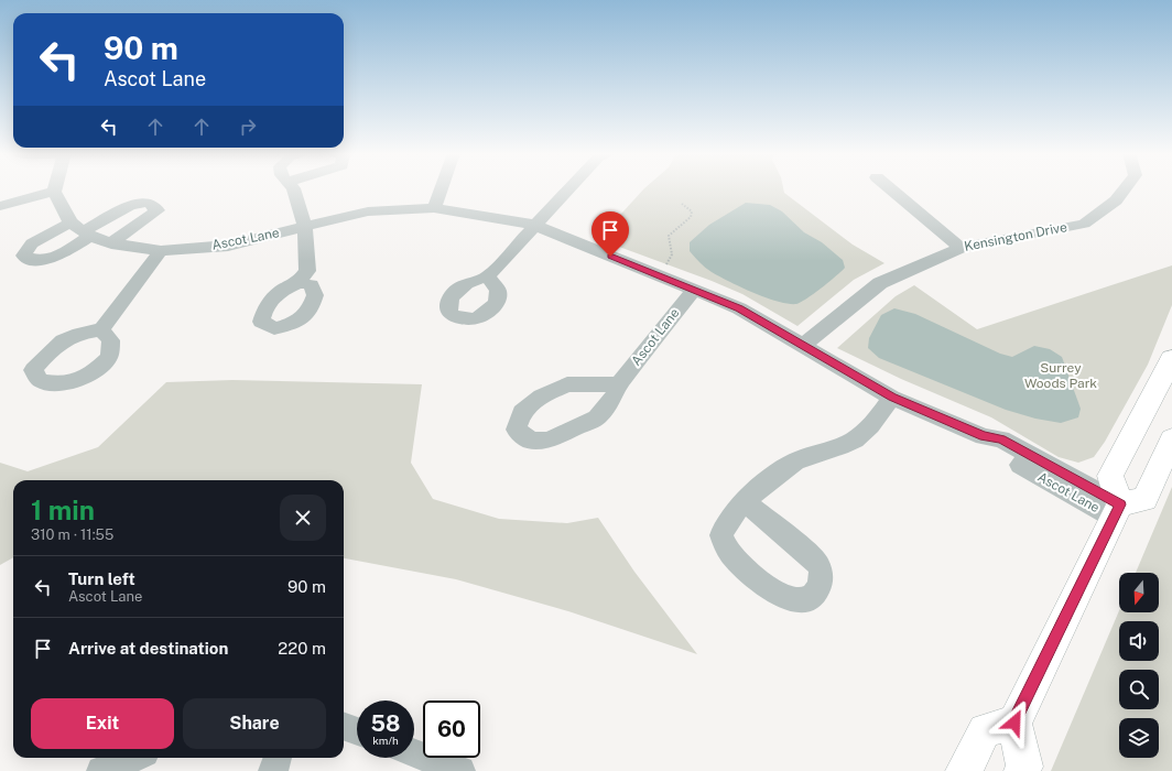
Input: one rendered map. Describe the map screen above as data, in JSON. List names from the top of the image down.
{
  "streets": {
    "street": ["Kensington Drive", "Ascot Lane"]
  },
  "crossings": [
    ["Kensington Drive", "Ascot Lane"]
  ],
  "parks": ["Surrey Woods Park"],
  "north": "bottom",
  "page": {
    "turn": ["90 m", "Ascot Lane"],
    "heading": ["1 min", "310 m · 11:55"],
    "list": [
      {
        "name": "Turn left",
        "note": "Ascot Lane",
        "value": "90 m"
      },
      {
        "name": "Arrive at destination",
        "value": "220 m"
      }
    ],
    "buttons": ["Exit", "Share"],
    "speed": "58 km/h",
    "limit": "60"
  }
}
